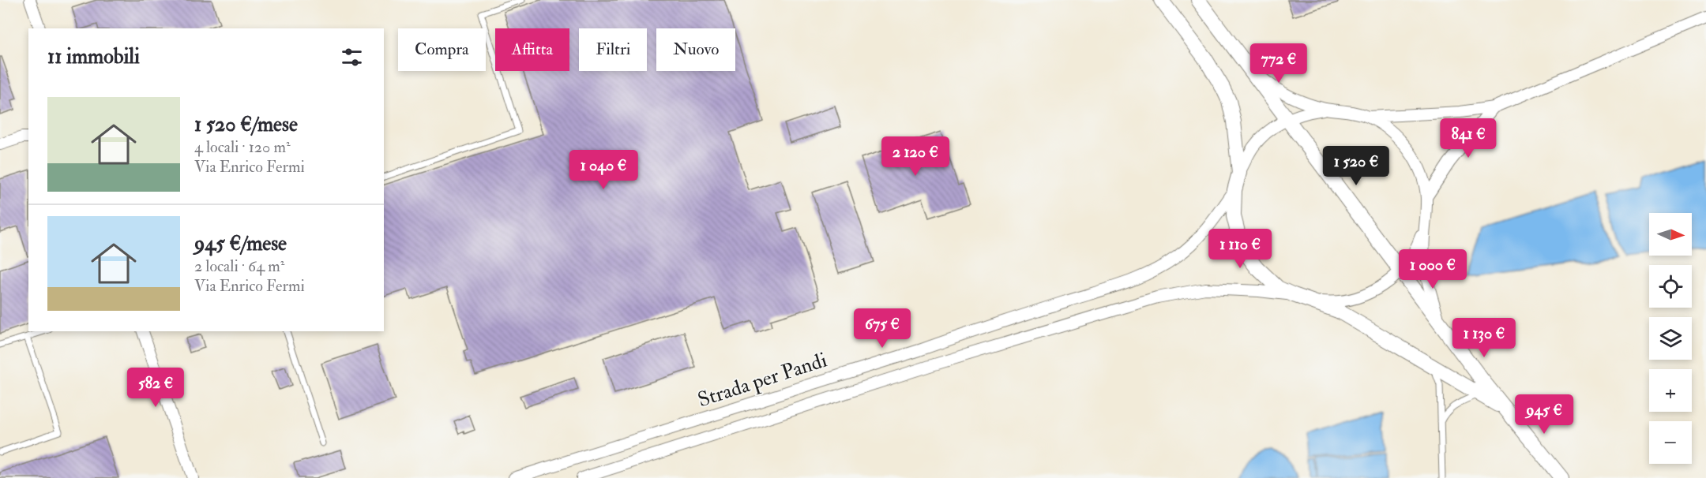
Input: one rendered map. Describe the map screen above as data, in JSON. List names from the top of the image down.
{
  "streets": {
    "street": ["Strada per Pandi"]
  },
  "north": "right",
  "page": {
    "chip": [
      "Compra",
      "Affitta",
      "Filtri",
      "Nuovo"
    ],
    "heading": "11 immobili",
    "price": [
      "772 €",
      "841 €",
      "2 120 €",
      "1 520 €",
      "1 040 €",
      "1 110 €",
      "1 000 €",
      "675 €",
      "1 130 €",
      "582 €",
      "945 €"
    ],
    "list": [
      {
        "name": "1 520 €/mese",
        "note": "4 locali · 120 m² · Via Enrico Fermi"
      },
      {
        "name": "945 €/mese",
        "note": "2 locali · 64 m² · Via Enrico Fermi"
      }
    ],
    "map_buttons": ["+", "−"]
  }
}
